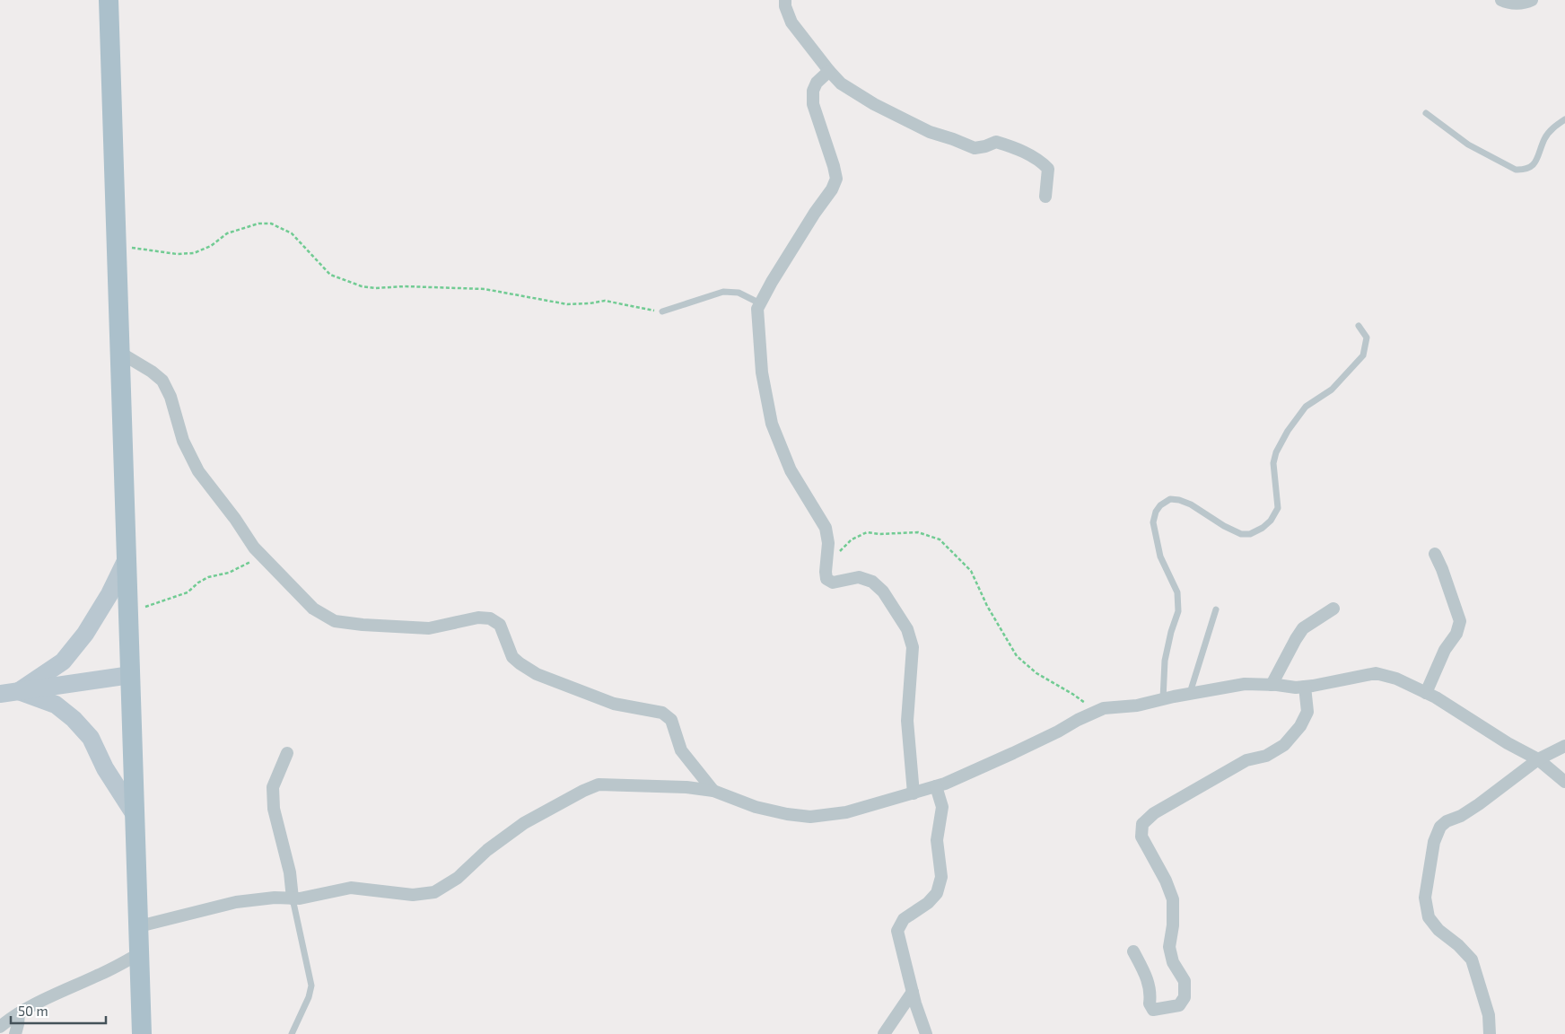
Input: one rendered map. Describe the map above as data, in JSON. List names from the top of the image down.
{
  "scale_bar": "50 m"
}
